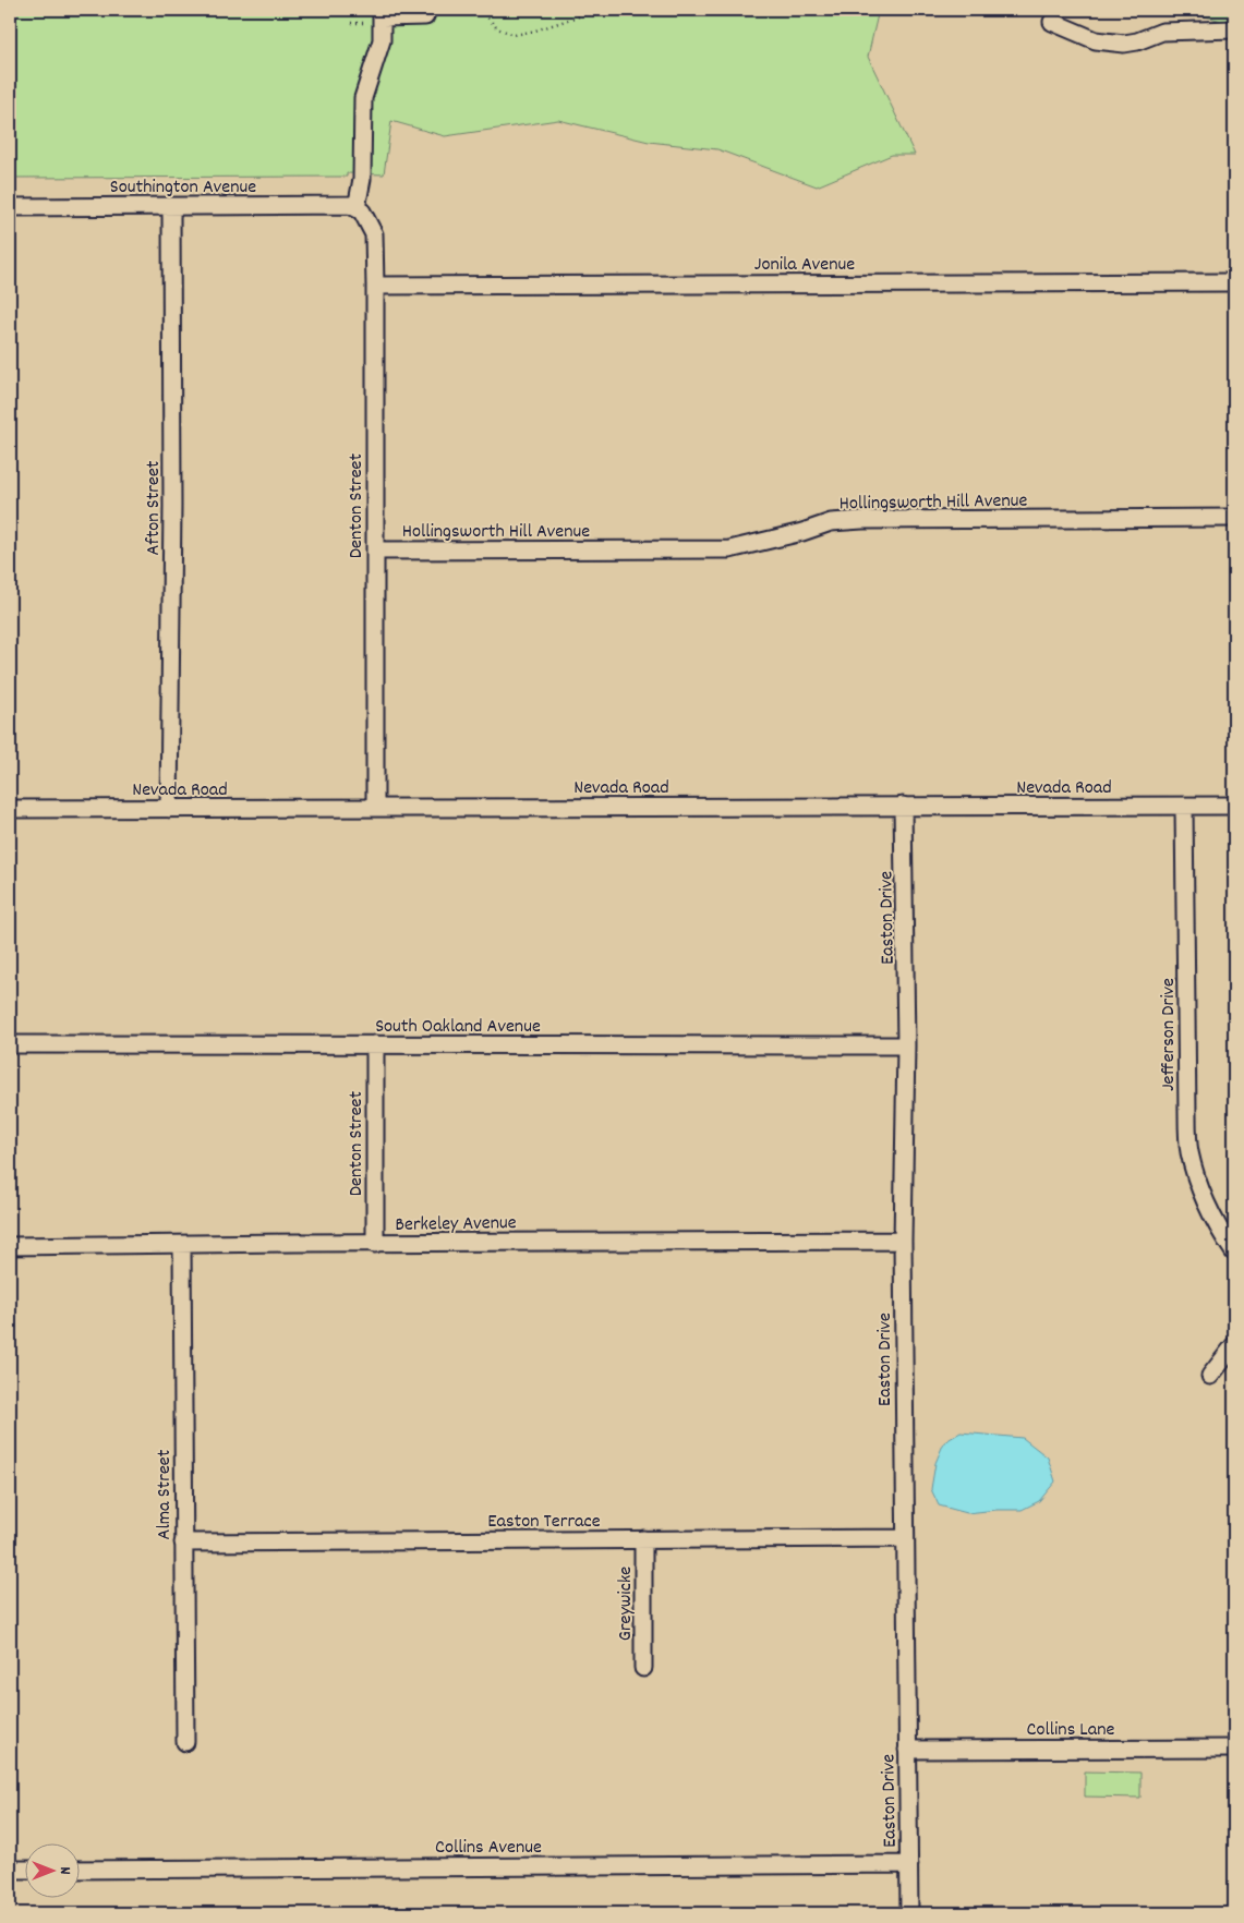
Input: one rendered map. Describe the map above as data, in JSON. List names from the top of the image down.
{
  "streets": {
    "street": [
      "Southington Avenue",
      "Jonila Avenue",
      "Hollingsworth Hill Avenue",
      "Denton Street",
      "Afton Street",
      "Nevada Road",
      "Easton Drive",
      "South Oakland Avenue",
      "Jefferson Drive",
      "Berkeley Avenue",
      "Alma Street",
      "Easton Terrace",
      "Greywicke",
      "Collins Lane",
      "Collins Avenue"
    ]
  },
  "crossings": [
    ["Southington Avenue", "Denton Street"],
    ["Southington Avenue", "Afton Street"],
    ["Jonila Avenue", "Denton Street"],
    ["Hollingsworth Hill Avenue", "Denton Street"],
    ["Denton Street", "Nevada Road"],
    ["Denton Street", "South Oakland Avenue"],
    ["Denton Street", "Berkeley Avenue"],
    ["Afton Street", "Nevada Road"],
    ["Nevada Road", "Easton Drive"],
    ["Nevada Road", "Jefferson Drive"],
    ["Easton Drive", "South Oakland Avenue"],
    ["Easton Drive", "Berkeley Avenue"],
    ["Easton Drive", "Easton Terrace"],
    ["Easton Drive", "Collins Lane"],
    ["Easton Drive", "Collins Avenue"],
    ["Berkeley Avenue", "Alma Street"],
    ["Alma Street", "Easton Terrace"],
    ["Easton Terrace", "Greywicke"]
  ],
  "north": "right"
}
